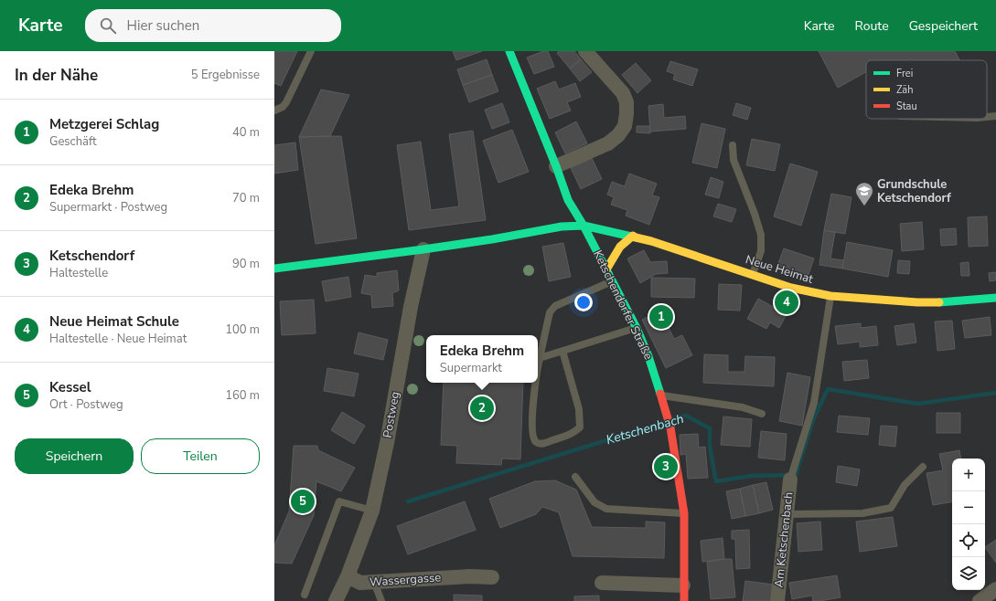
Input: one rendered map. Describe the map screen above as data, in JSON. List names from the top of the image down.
{
  "streets": {
    "street": [
      "Neue Heimat",
      "Ketschendorfer Straße",
      "Postweg",
      "Am Ketschenbach",
      "Wassergasse"
    ]
  },
  "crossings": [
    ["Neue Heimat", "Ketschendorfer Straße"],
    ["Postweg", "Wassergasse"]
  ],
  "water": ["Ketschenbach"],
  "places": {
    "school or university": ["Grundschule Ketschendorf"]
  },
  "legend": ["Frei", "Zäh", "Stau"],
  "page": {
    "header": "Karte",
    "search": "Hier suchen",
    "nav": ["Karte", "Route", "Gespeichert"],
    "heading": ["In der Nähe", "5 Ergebnisse"],
    "list": [
      {
        "mark": "1",
        "name": "Metzgerei Schlag",
        "note": "Geschäft",
        "value": "40 m"
      },
      {
        "mark": "2",
        "name": "Edeka Brehm",
        "note": "Supermarkt · Postweg",
        "value": "70 m"
      },
      {
        "mark": "3",
        "name": "Ketschendorf",
        "note": "Haltestelle",
        "value": "90 m"
      },
      {
        "mark": "4",
        "name": "Neue Heimat Schule",
        "note": "Haltestelle · Neue Heimat",
        "value": "100 m"
      },
      {
        "mark": "5",
        "name": "Kessel",
        "note": "Ort · Postweg",
        "value": "160 m"
      }
    ],
    "pins": [
      "4",
      "1",
      "2",
      "3",
      "5"
    ],
    "popup": ["Edeka Brehm", "Supermarkt"],
    "buttons": ["Speichern", "Teilen"],
    "map_buttons": ["+", "−"]
  }
}
